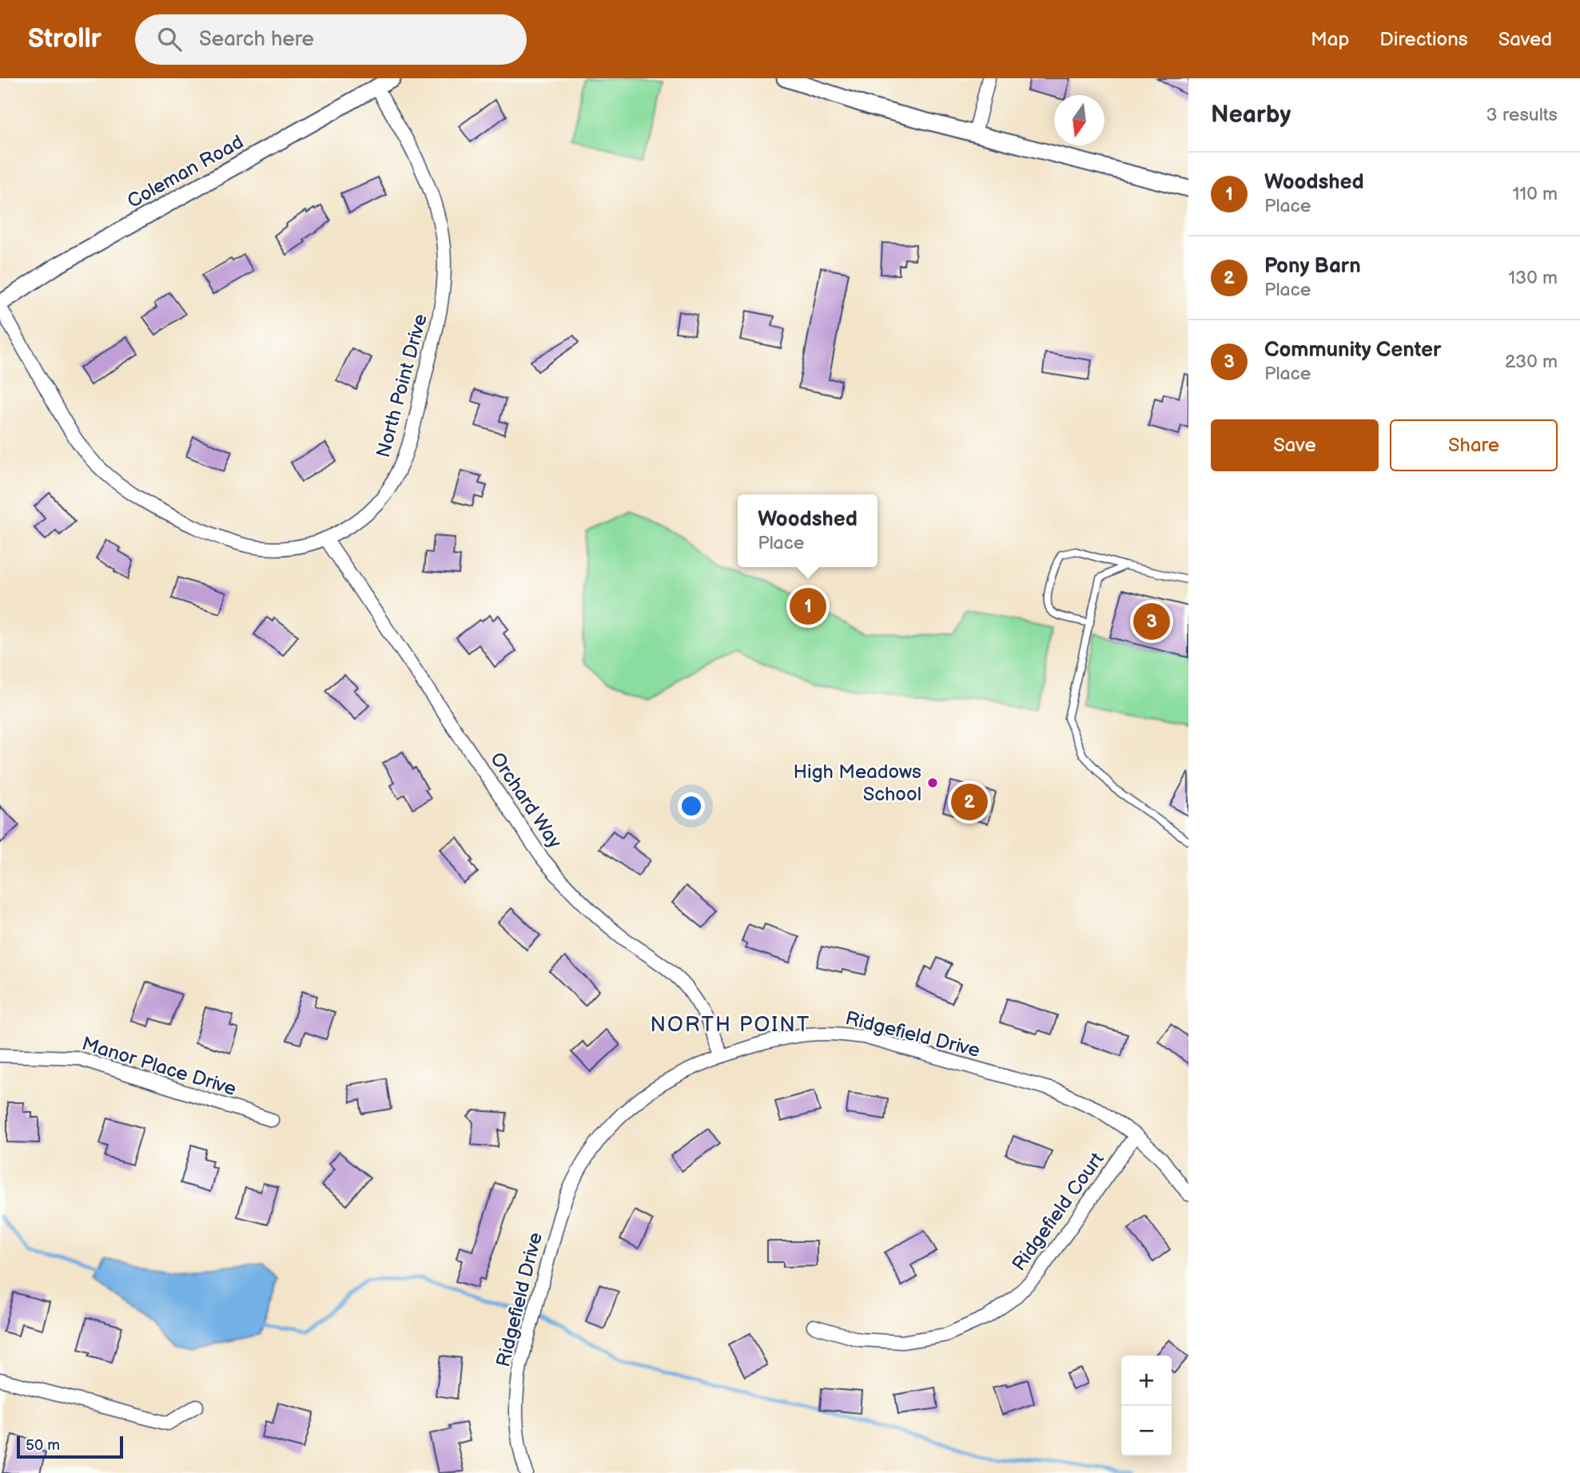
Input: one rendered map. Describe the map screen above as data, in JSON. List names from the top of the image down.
{
  "streets": {
    "street": [
      "Coleman Road",
      "North Point Drive",
      "Orchard Way",
      "Ridgefield Drive",
      "Manor Place Drive",
      "Ridgefield Court"
    ]
  },
  "crossings": [
    ["Coleman Road", "North Point Drive"],
    ["North Point Drive", "Orchard Way"],
    ["Orchard Way", "Ridgefield Drive"],
    ["Ridgefield Drive", "Ridgefield Court"]
  ],
  "districts": ["NORTH POINT"],
  "places": ["High Meadows School"],
  "scale_bar": "50 m",
  "north": "bottom",
  "page": {
    "header": "Strollr",
    "search": "Search here",
    "nav": ["Map", "Directions", "Saved"],
    "heading": ["Nearby", "3 results"],
    "list": [
      {
        "mark": "1",
        "name": "Woodshed",
        "note": "Place",
        "value": "110 m"
      },
      {
        "mark": "2",
        "name": "Pony Barn",
        "note": "Place",
        "value": "130 m"
      },
      {
        "mark": "3",
        "name": "Community Center",
        "note": "Place",
        "value": "230 m"
      }
    ],
    "buttons": ["Save", "Share"],
    "popup": ["Woodshed", "Place"],
    "pins": ["1", "3", "2"],
    "map_buttons": ["+", "−"],
    "scale": "50 m"
  }
}
